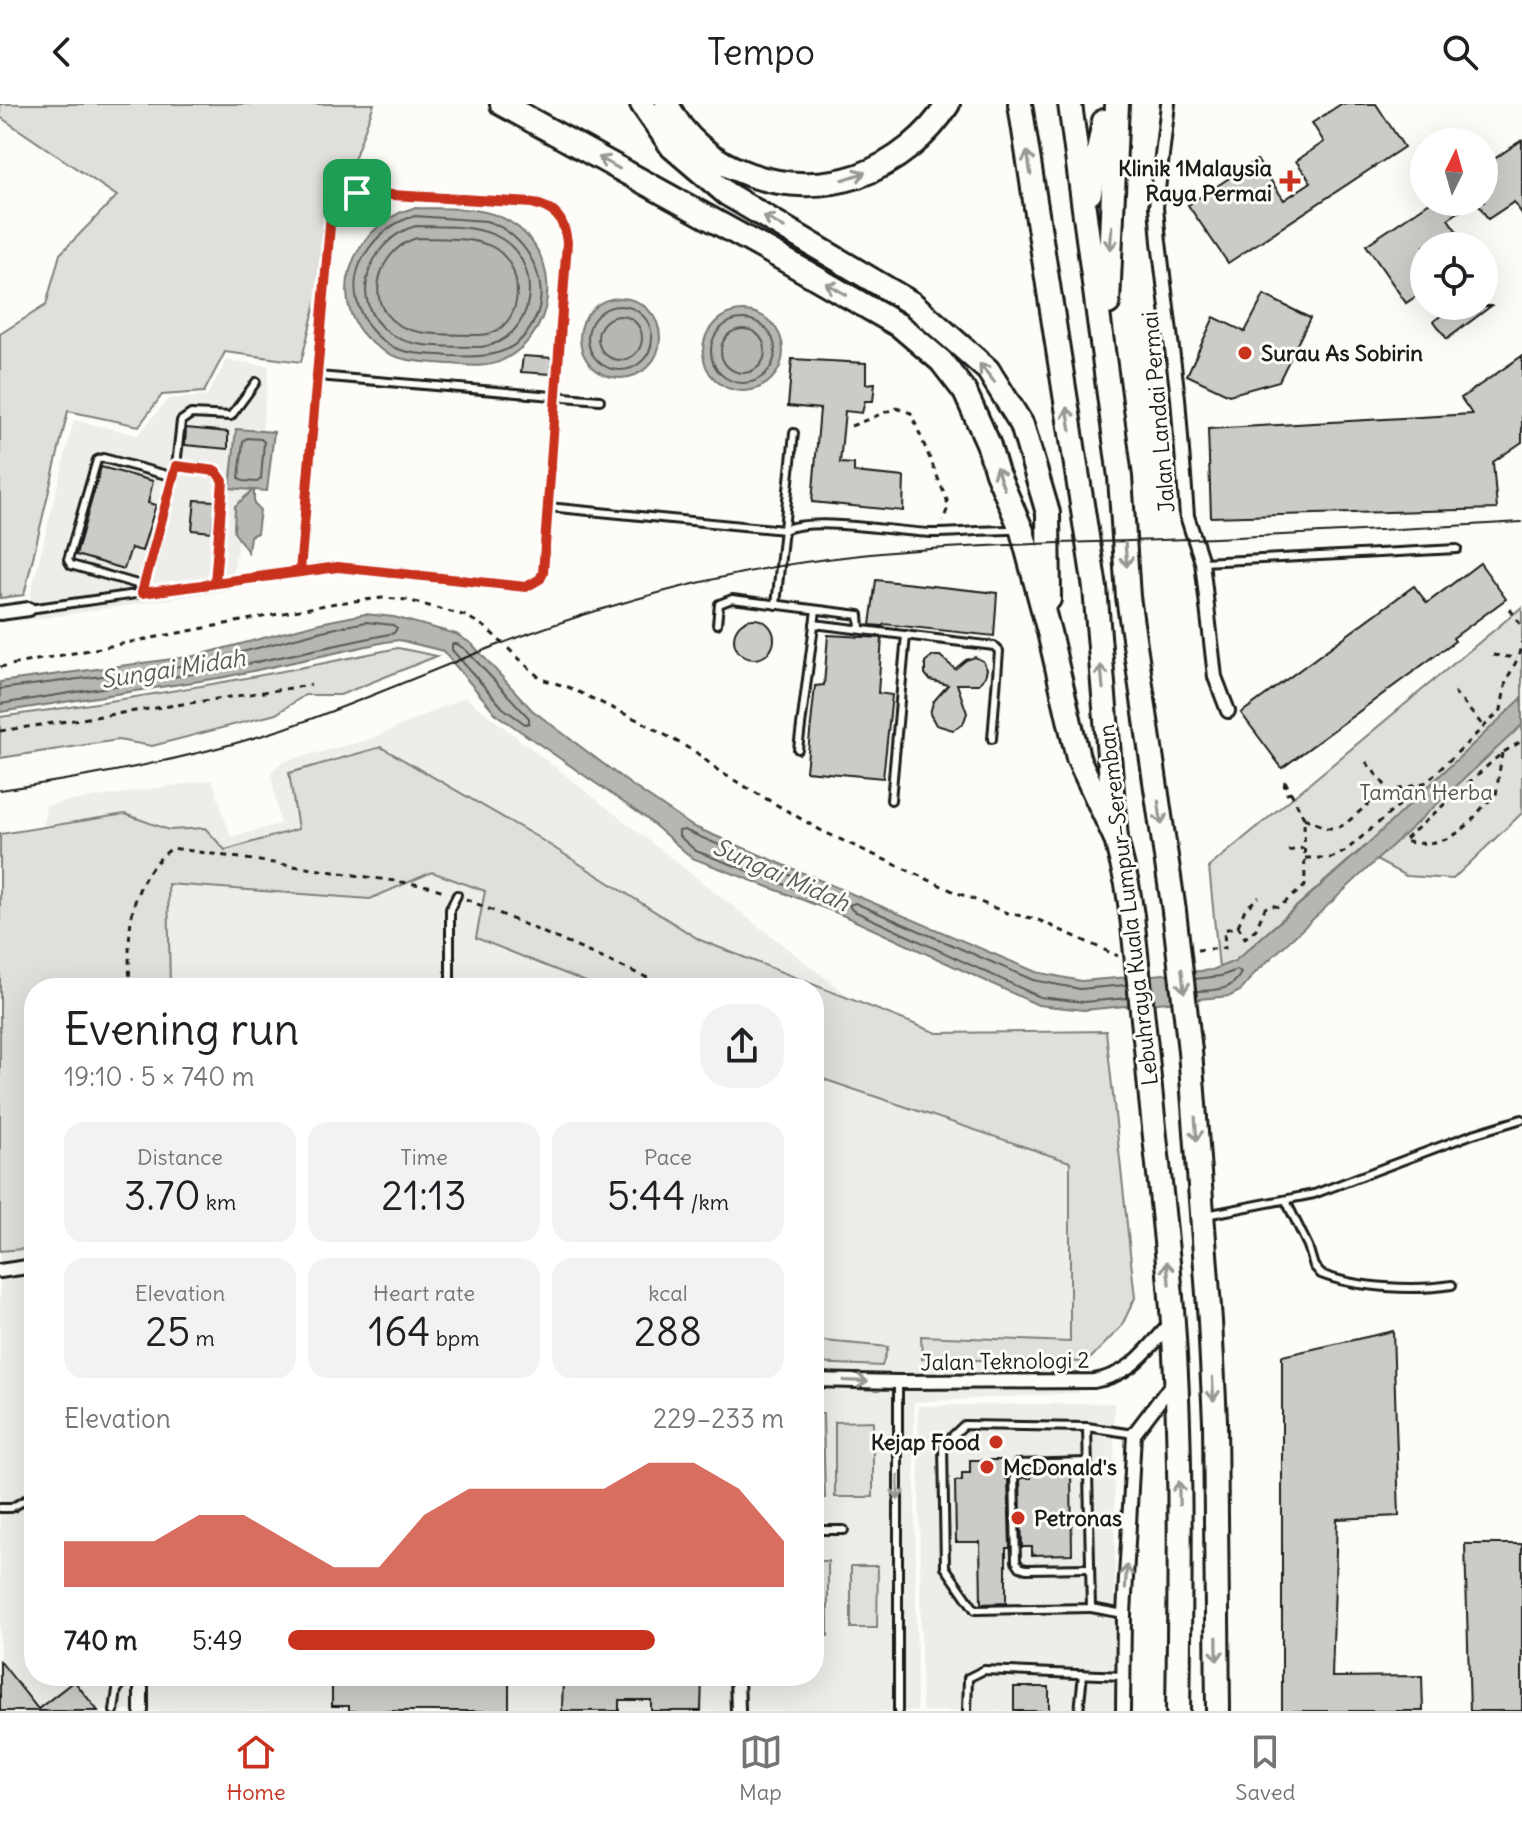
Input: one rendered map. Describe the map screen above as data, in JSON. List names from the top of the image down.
{
  "streets": {
    "highway": ["Lebuhraya Kuala Lumpur–Seremban"],
    "street": ["Jalan Landai Permai", "Jalan Teknologi 2"]
  },
  "crossings": [
    ["Lebuhraya Kuala Lumpur–Seremban", "Jalan Teknologi 2"]
  ],
  "water": ["Sungai Midah"],
  "parks": ["Taman Herba"],
  "places": {
    "health": ["Klinik 1Malaysia Raya Permai"],
    "other": [
      "Surau As Sobirin",
      "Kejap Food",
      "McDonald's",
      "Petronas"
    ]
  },
  "north": "top",
  "page": {
    "header": "Tempo",
    "heading": ["Evening run", "19:10 · 5 × 740 m"],
    "stats": [
      ["Distance", "3.70 km"],
      ["Time", "21:13"],
      ["Pace", "5:44 /km"],
      ["Elevation", "25 m"],
      ["Heart rate", "164 bpm"],
      ["kcal", "288"]
    ],
    "chart": ["Elevation", "229–233 m"],
    "list": [
      {
        "name": "740 m",
        "note": "5:49"
      }
    ],
    "tabs": ["Home", "Map", "Saved"]
  }
}
